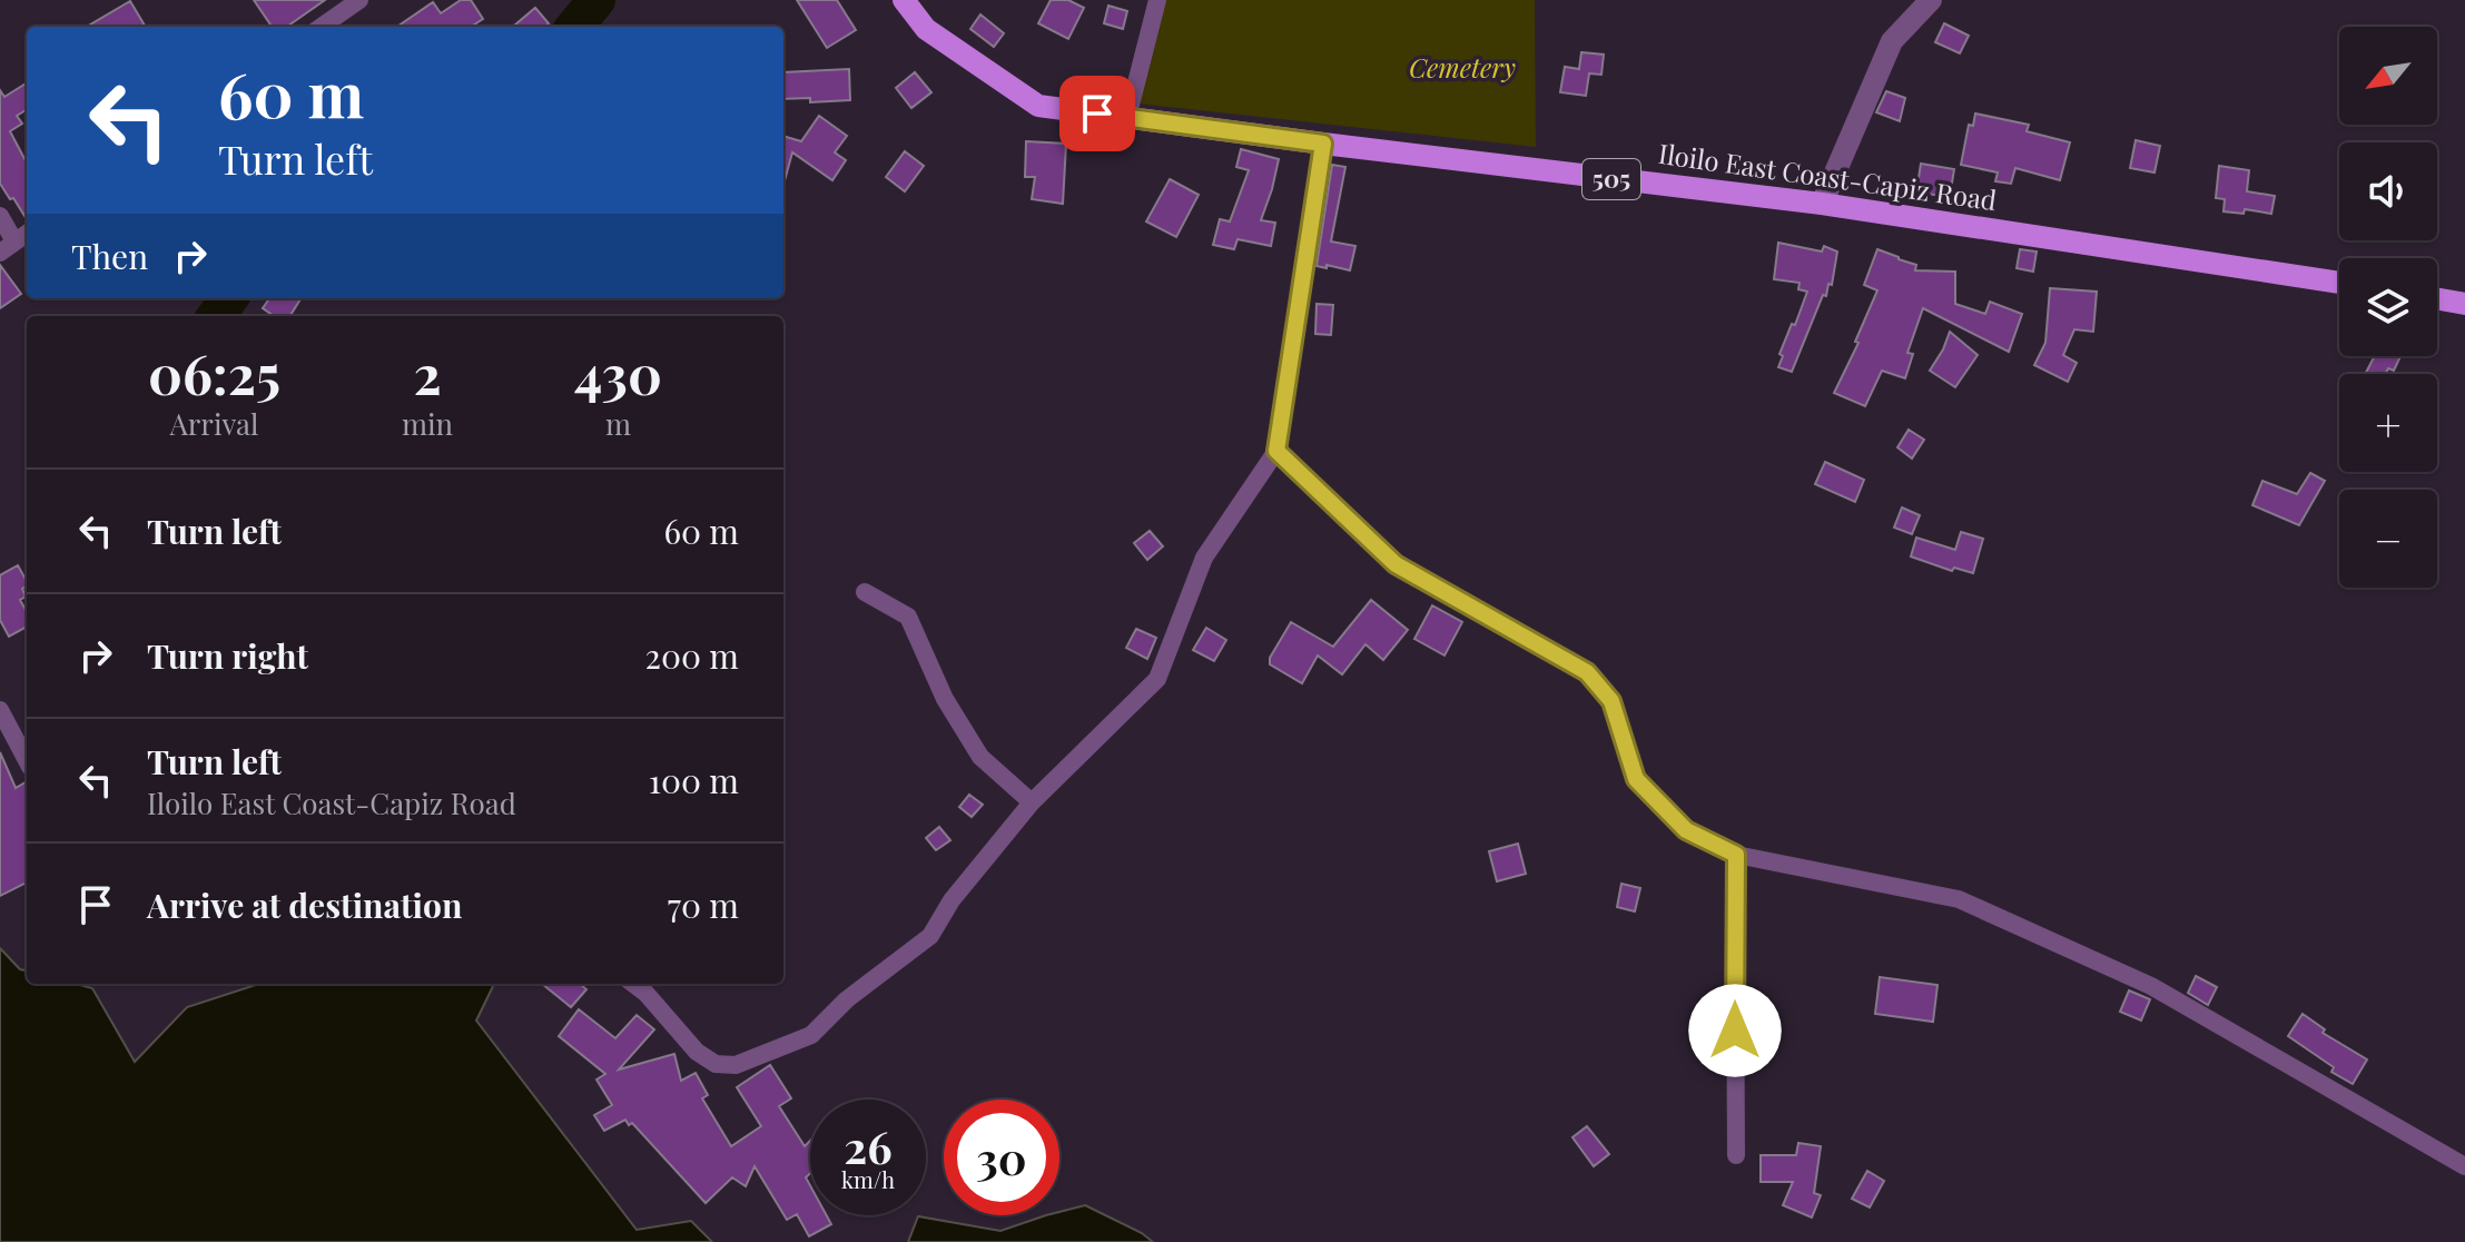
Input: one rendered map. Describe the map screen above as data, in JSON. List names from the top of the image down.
{
  "streets": {
    "main road": ["Iloilo East Coast-Capiz Road", "505"]
  },
  "parks": ["Cemetery"],
  "north": "bottom left",
  "page": {
    "map_buttons": ["+", "−"],
    "turn": ["60 m", "Turn left"],
    "then": "Then",
    "eta": [
      "06:25",
      "Arrival",
      "2",
      "min",
      "430",
      "m"
    ],
    "list": [
      {
        "name": "Turn left",
        "value": "60 m"
      },
      {
        "name": "Turn right",
        "value": "200 m"
      },
      {
        "name": "Turn left",
        "note": "Iloilo East Coast-Capiz Road",
        "value": "100 m"
      },
      {
        "name": "Arrive at destination",
        "value": "70 m"
      }
    ],
    "speed": "26 km/h",
    "limit": "30"
  }
}
